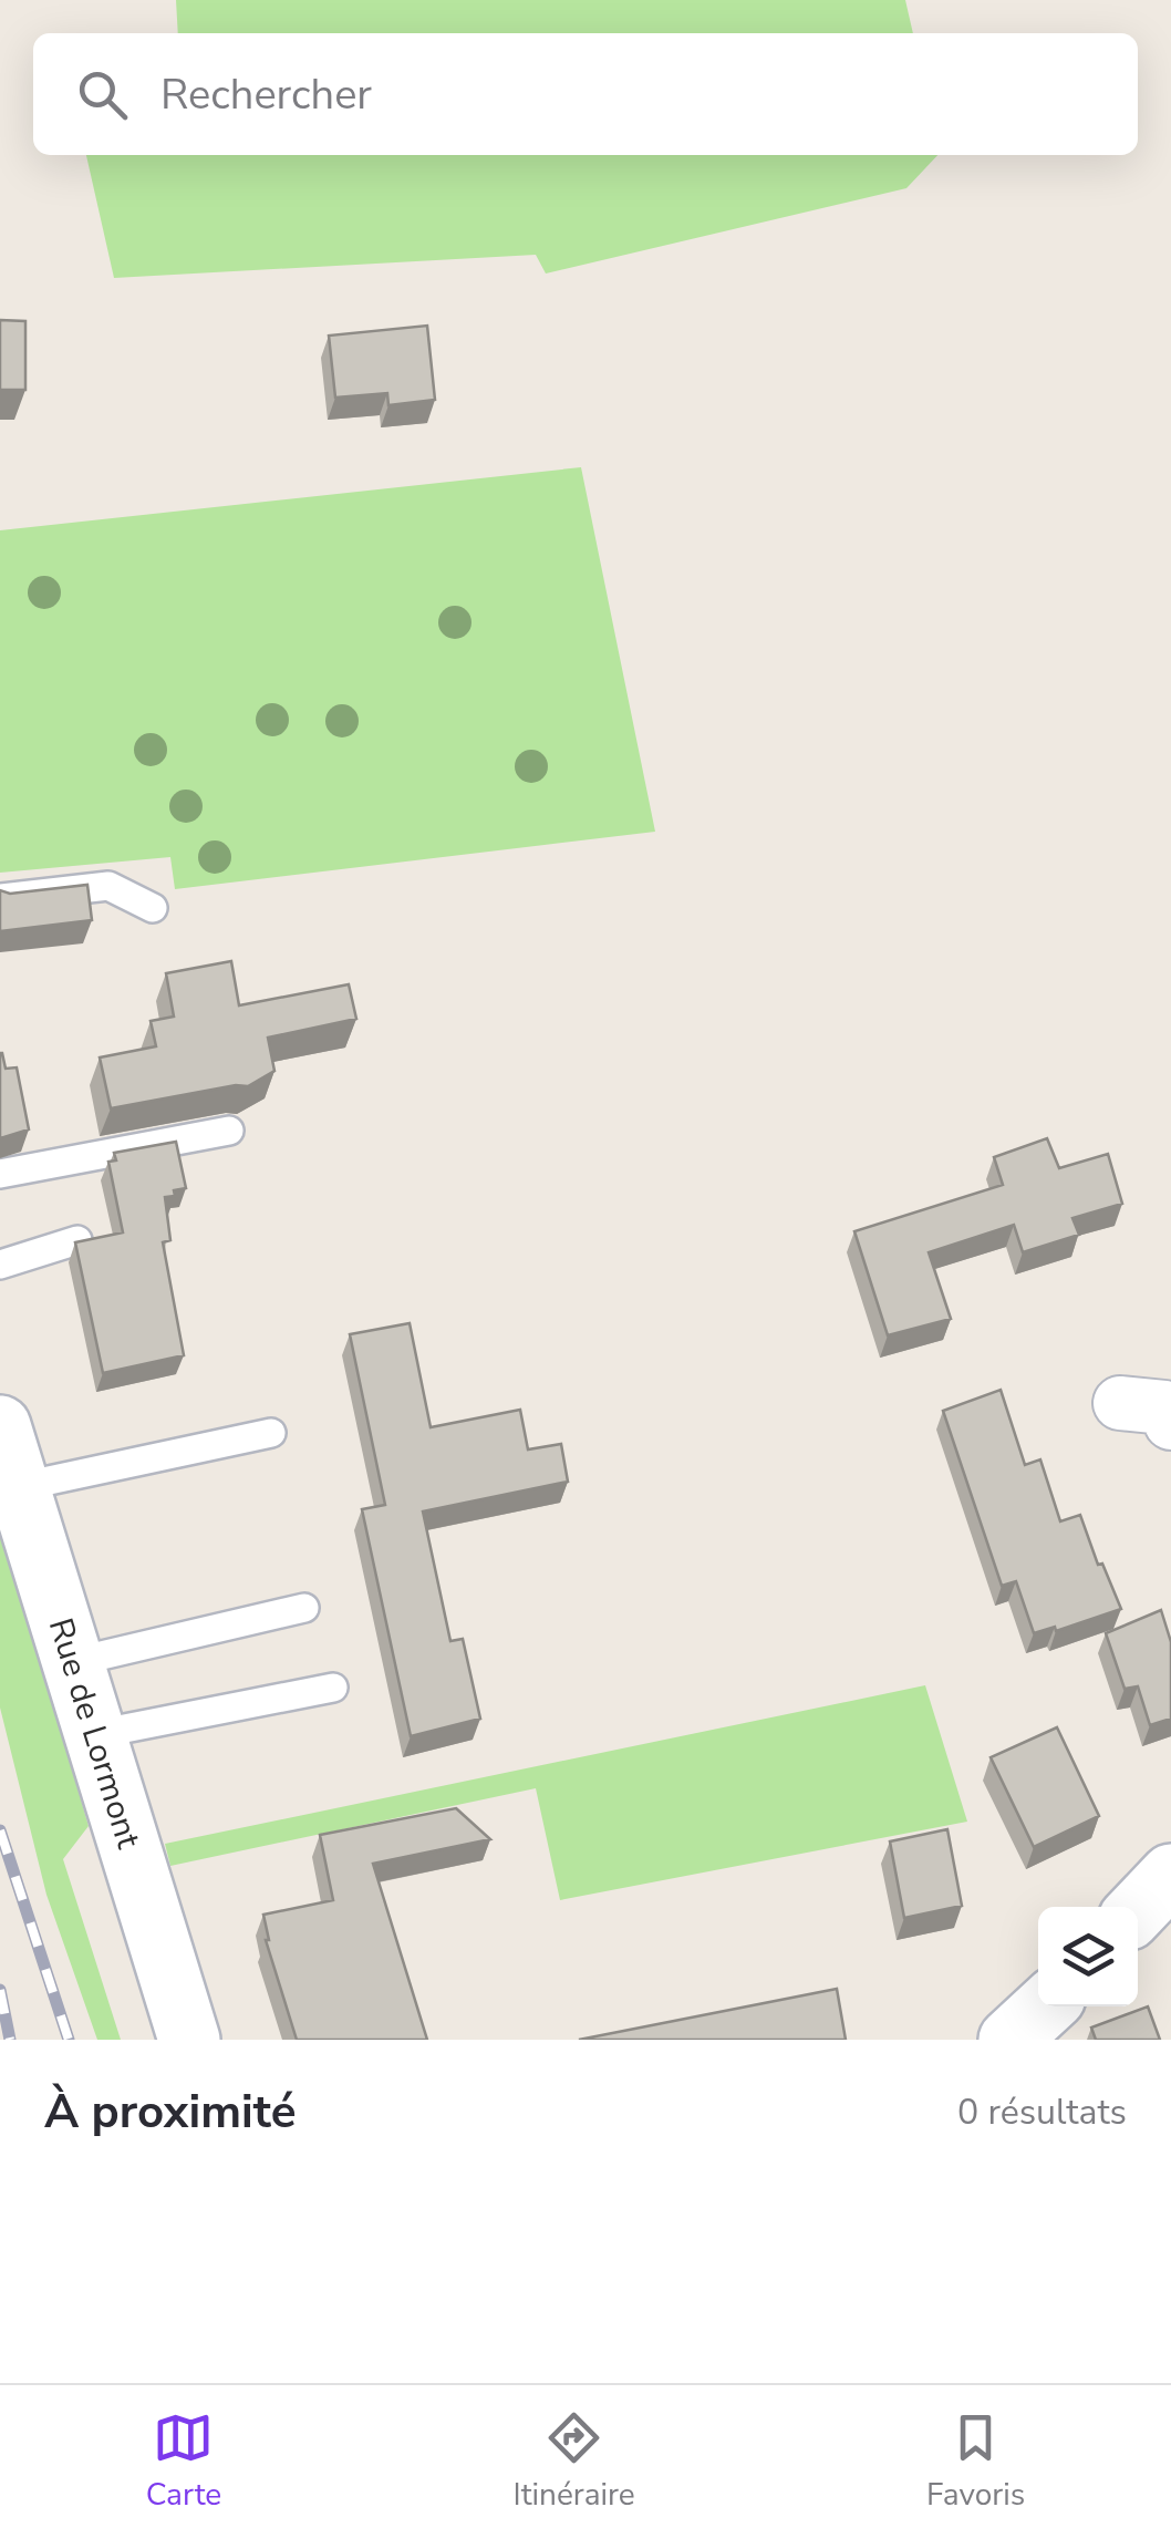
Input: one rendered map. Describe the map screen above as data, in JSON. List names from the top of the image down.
{
  "streets": {
    "main road": ["Rue de Lormont"]
  },
  "page": {
    "search": "Rechercher",
    "heading": ["À proximité", "0 résultats"],
    "nav": ["Carte", "Itinéraire", "Favoris"]
  }
}
